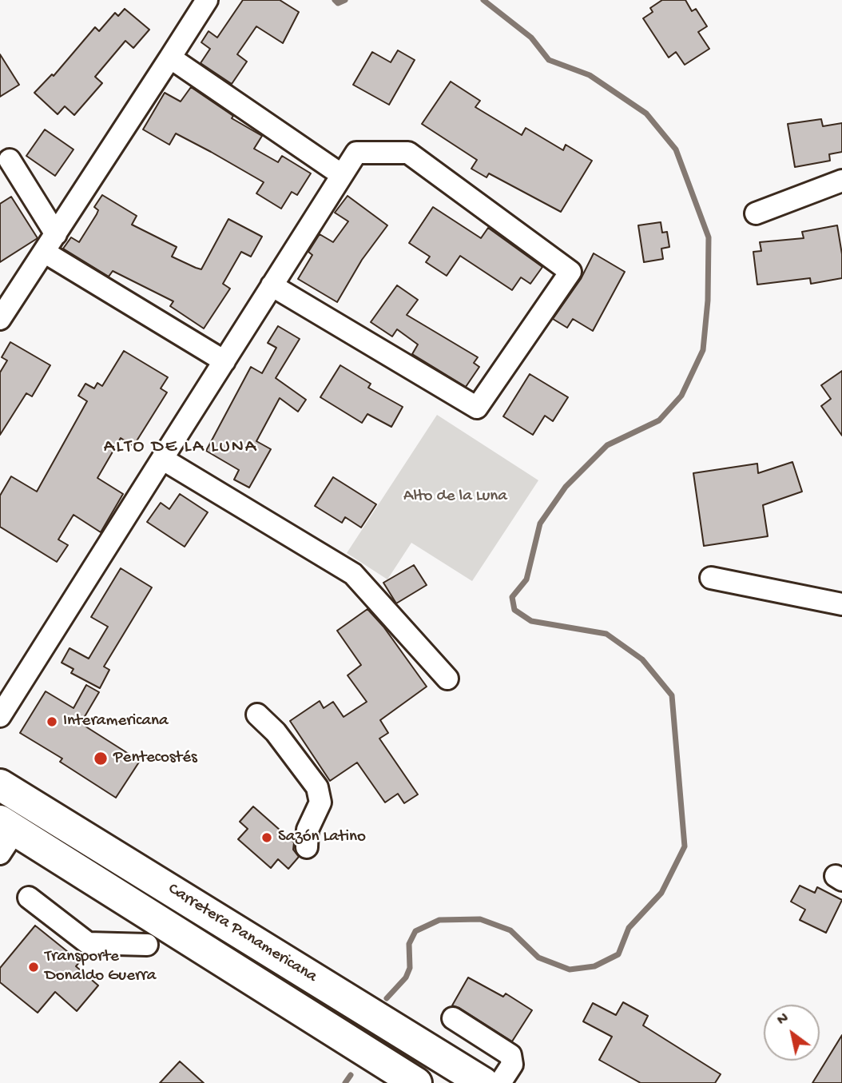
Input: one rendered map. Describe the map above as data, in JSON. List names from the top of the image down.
{
  "streets": {
    "highway": ["Carretera Panamericana"]
  },
  "districts": ["ALTO DE LA LUNA"],
  "parks": ["Alto de la Luna"],
  "places": [
    "Interamericana",
    "Pentecostés",
    "Sazón Latino",
    "Transporte Donaldo Guerra"
  ],
  "north": "top left"
}
